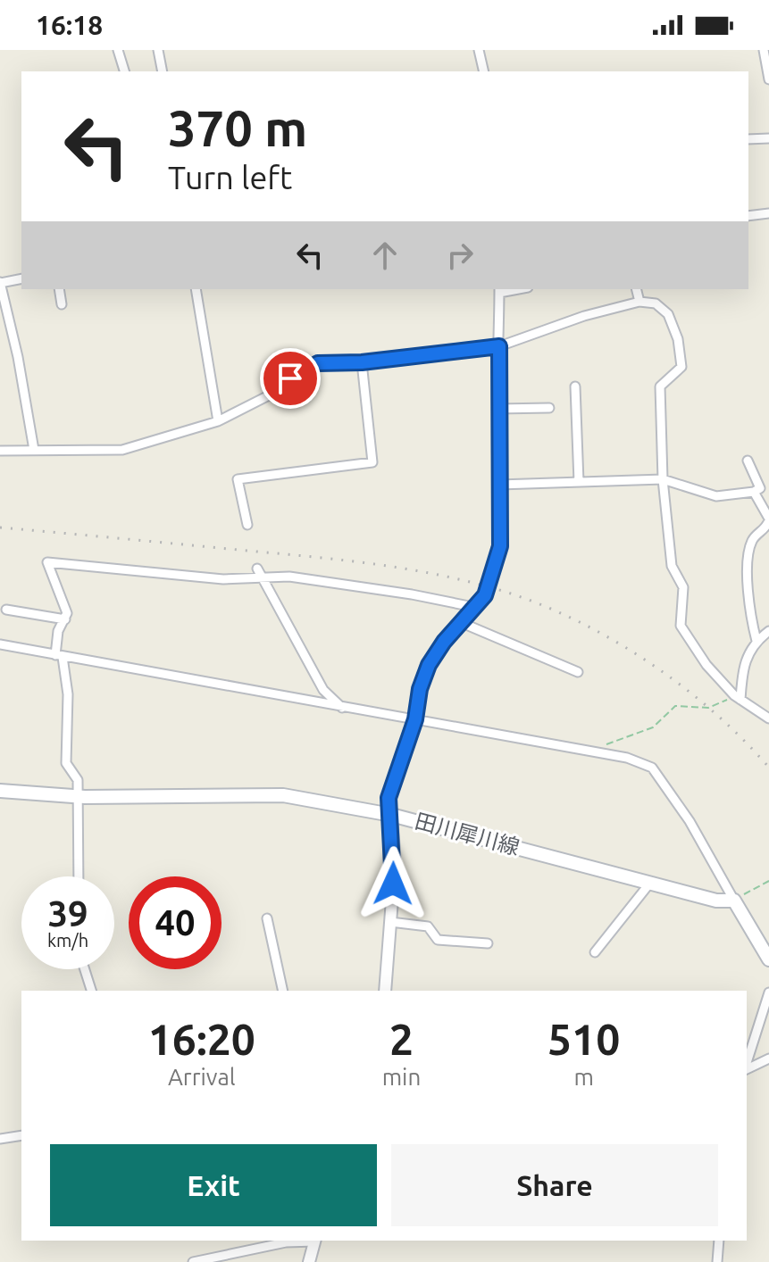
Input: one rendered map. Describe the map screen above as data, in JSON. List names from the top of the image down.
{
  "streets": {
    "main road": ["田川犀川線"]
  },
  "page": {
    "status": "16:18",
    "turn": ["370 m", "Turn left"],
    "speed": "39 km/h",
    "limit": "40",
    "eta": [
      "16:20",
      "Arrival",
      "2",
      "min",
      "510",
      "m"
    ],
    "buttons": ["Exit", "Share"]
  }
}
